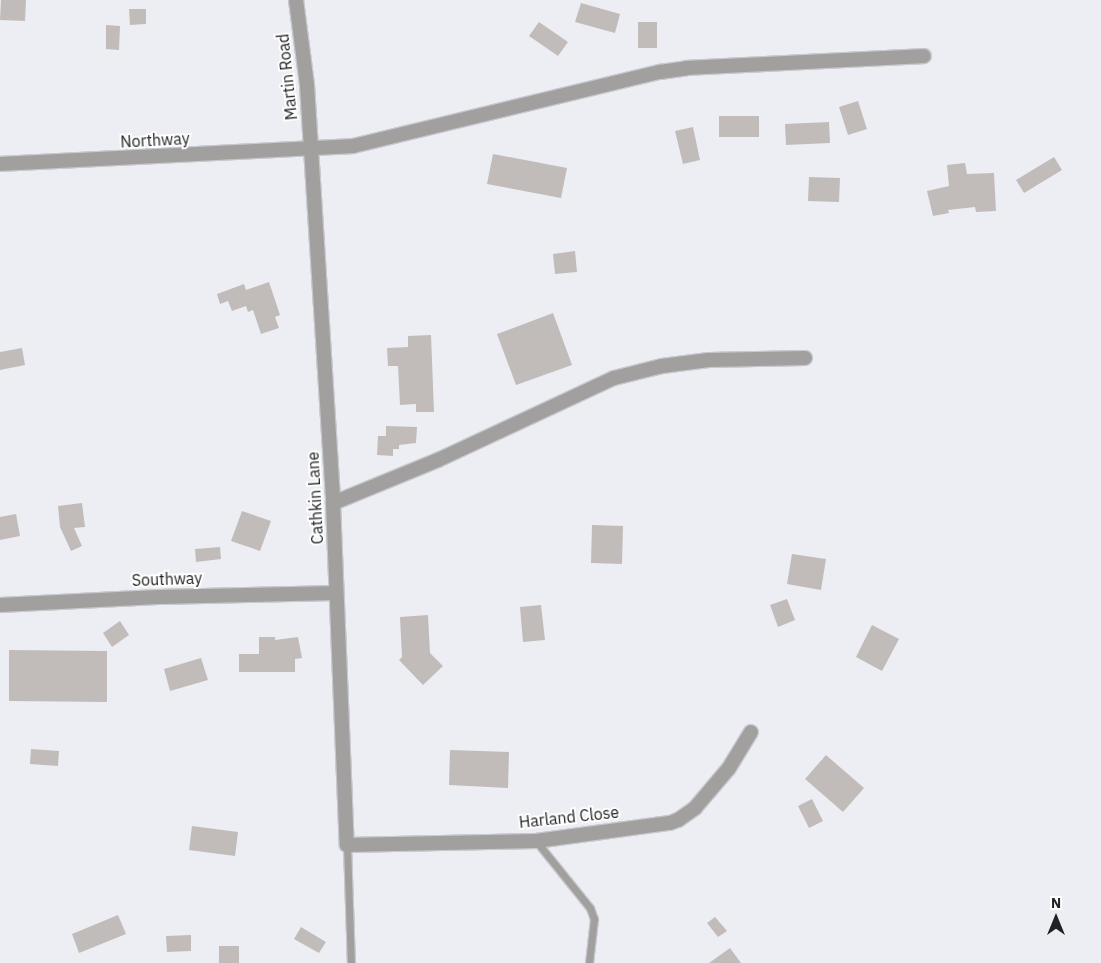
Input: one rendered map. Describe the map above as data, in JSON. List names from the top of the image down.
{
  "streets": {
    "street": [
      "Martin Road",
      "Northway",
      "Cathkin Lane",
      "Southway",
      "Harland Close"
    ]
  },
  "crossings": [
    ["Martin Road", "Northway"],
    ["Martin Road", "Cathkin Lane"],
    ["Northway", "Cathkin Lane"],
    ["Cathkin Lane", "Southway"],
    ["Cathkin Lane", "Harland Close"]
  ],
  "north": "top"
}
